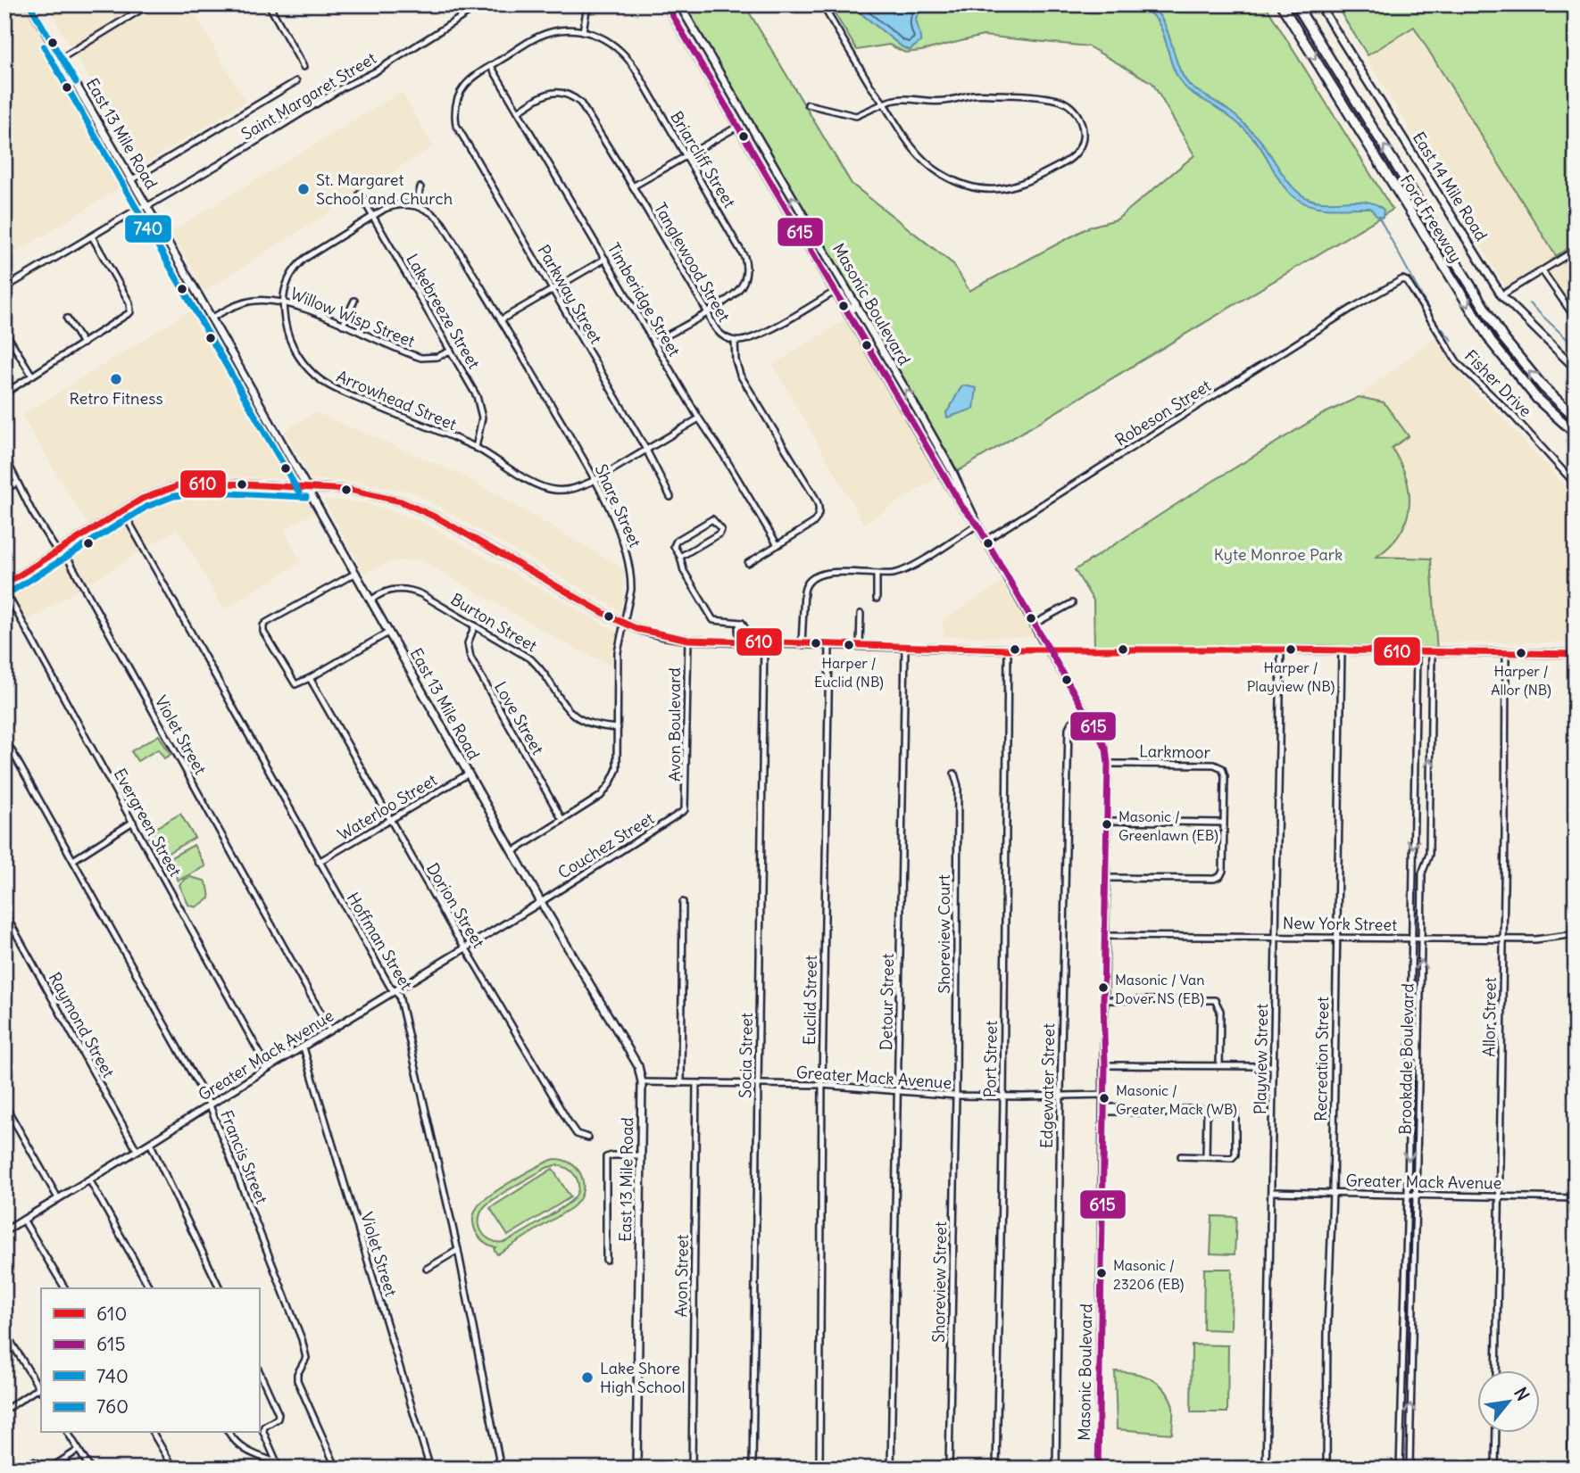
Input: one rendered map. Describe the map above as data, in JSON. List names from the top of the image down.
{
  "streets": {
    "highway": ["Ford Freeway"],
    "main road": ["East 13 Mile Road", "East 14 Mile Road", "Masonic Boulevard"],
    "street": [
      "Saint Margaret Street",
      "Briarcliff Street",
      "Tanglewood Street",
      "Parkway Street",
      "Timberidge Street",
      "Lakebreeze Street",
      "Willow Wisp Street",
      "Fisher Drive",
      "Arrowhead Street",
      "Robeson Street",
      "Share Street",
      "Burton Street",
      "Love Street",
      "Avon Boulevard",
      "Violet Street",
      "Larkmoor",
      "Waterloo Street",
      "Evergreen Street",
      "Couchez Street",
      "Dorion Street",
      "New York Street",
      "Shoreview Court",
      "Hoffman Street",
      "Euclid Street",
      "Detour Street",
      "Allor Street",
      "Raymond Street",
      "Greater Mack Avenue",
      "Socia Street",
      "Port Street",
      "Playview Street",
      "Recreation Street",
      "Brookdale Boulevard",
      "Edgewater Street",
      "Francis Street",
      "Avon Street",
      "Shoreview Street"
    ]
  },
  "crossings": [
    ["Saint Margaret Street", "East 13 Mile Road"],
    ["East 13 Mile Road", "Willow Wisp Street"],
    ["East 13 Mile Road", "Share Street"],
    ["East 13 Mile Road", "Burton Street"],
    ["East 13 Mile Road", "Waterloo Street"],
    ["East 13 Mile Road", "Couchez Street"],
    ["East 13 Mile Road", "Greater Mack Avenue"],
    ["Briarcliff Street", "Tanglewood Street"],
    ["Briarcliff Street", "Timberidge Street"],
    ["Tanglewood Street", "Timberidge Street"],
    ["Parkway Street", "Timberidge Street"],
    ["Parkway Street", "Arrowhead Street"],
    ["Timberidge Street", "Arrowhead Street"],
    ["Masonic Boulevard", "Robeson Street"],
    ["Masonic Boulevard", "Larkmoor"],
    ["Masonic Boulevard", "New York Street"],
    ["Masonic Boulevard", "Greater Mack Avenue"],
    ["Masonic Boulevard", "Edgewater Street"],
    ["Lakebreeze Street", "Willow Wisp Street"],
    ["Lakebreeze Street", "Arrowhead Street"],
    ["Willow Wisp Street", "Arrowhead Street"],
    ["Fisher Drive", "Robeson Street"],
    ["Arrowhead Street", "Share Street"],
    ["Share Street", "Burton Street"],
    ["Share Street", "Love Street"],
    ["Burton Street", "Love Street"],
    ["Avon Boulevard", "Couchez Street"],
    ["Violet Street", "Greater Mack Avenue"],
    ["Waterloo Street", "Dorion Street"],
    ["Waterloo Street", "Hoffman Street"],
    ["Evergreen Street", "Greater Mack Avenue"],
    ["Couchez Street", "Greater Mack Avenue"],
    ["Dorion Street", "Greater Mack Avenue"],
    ["New York Street", "Allor Street"],
    ["New York Street", "Playview Street"],
    ["New York Street", "Recreation Street"],
    ["New York Street", "Brookdale Boulevard"],
    ["Shoreview Court", "Greater Mack Avenue"],
    ["Shoreview Court", "Shoreview Street"],
    ["Hoffman Street", "Greater Mack Avenue"],
    ["Euclid Street", "Greater Mack Avenue"],
    ["Detour Street", "Greater Mack Avenue"],
    ["Allor Street", "Greater Mack Avenue"],
    ["Raymond Street", "Greater Mack Avenue"],
    ["Greater Mack Avenue", "Socia Street"],
    ["Greater Mack Avenue", "Port Street"],
    ["Greater Mack Avenue", "Playview Street"],
    ["Greater Mack Avenue", "Recreation Street"],
    ["Greater Mack Avenue", "Brookdale Boulevard"],
    ["Greater Mack Avenue", "Edgewater Street"],
    ["Greater Mack Avenue", "Francis Street"],
    ["Greater Mack Avenue", "Avon Street"],
    ["Greater Mack Avenue", "Shoreview Street"]
  ],
  "parks": ["Kyte Monroe Park"],
  "places": [
    "St. Margaret School and Church",
    "Retro Fitness",
    "Harper / Euclid (NB)",
    "Harper / Playview (NB)",
    "Harper / Allor (NB)",
    "Masonic / Greenlawn (EB)",
    "Masonic / Van Dover NS (EB)",
    "Masonic / Greater Mack (WB)",
    "Masonic / 23206 (EB)",
    "Lake Shore High School"
  ],
  "lines": [
    "transit line 615",
    "transit line 760",
    "transit line 740",
    "transit line 610"
  ],
  "legend": [
    "610",
    "615",
    "740",
    "760"
  ],
  "north": "top right"
}
